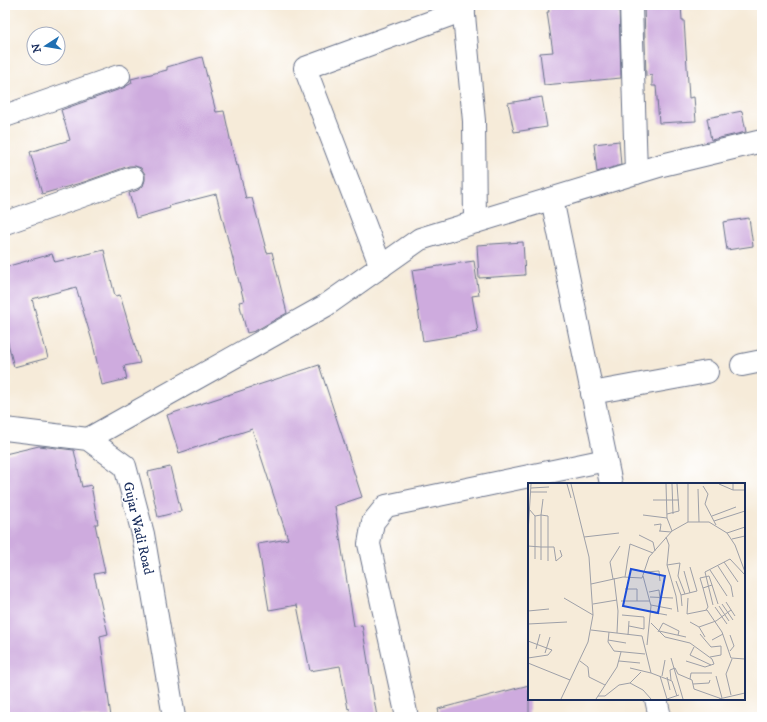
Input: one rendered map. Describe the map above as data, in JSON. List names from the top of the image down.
{
  "streets": {
    "street": ["Gujar Wadi Road"]
  },
  "north": "left"
}
